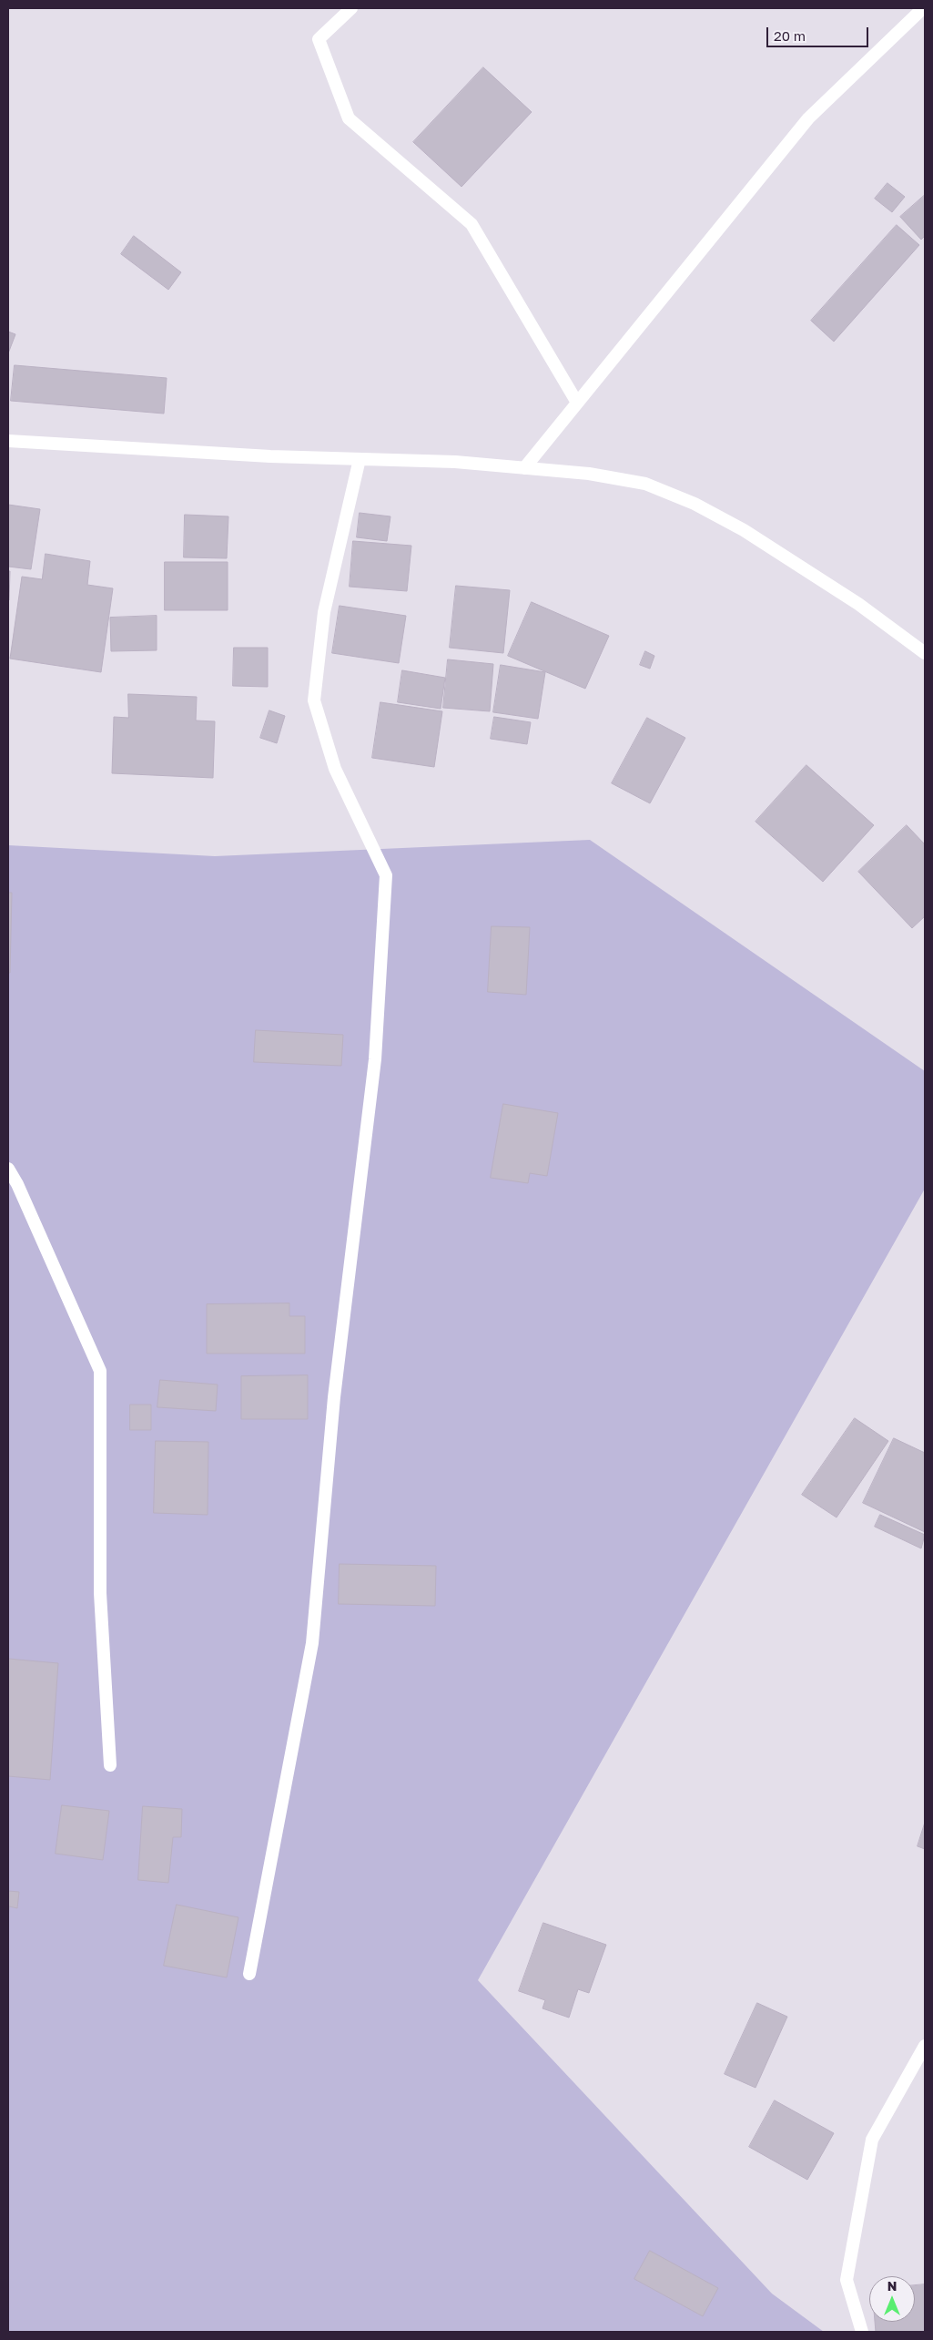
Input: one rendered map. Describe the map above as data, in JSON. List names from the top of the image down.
{
  "scale_bar": "20 m",
  "north": "top"
}
